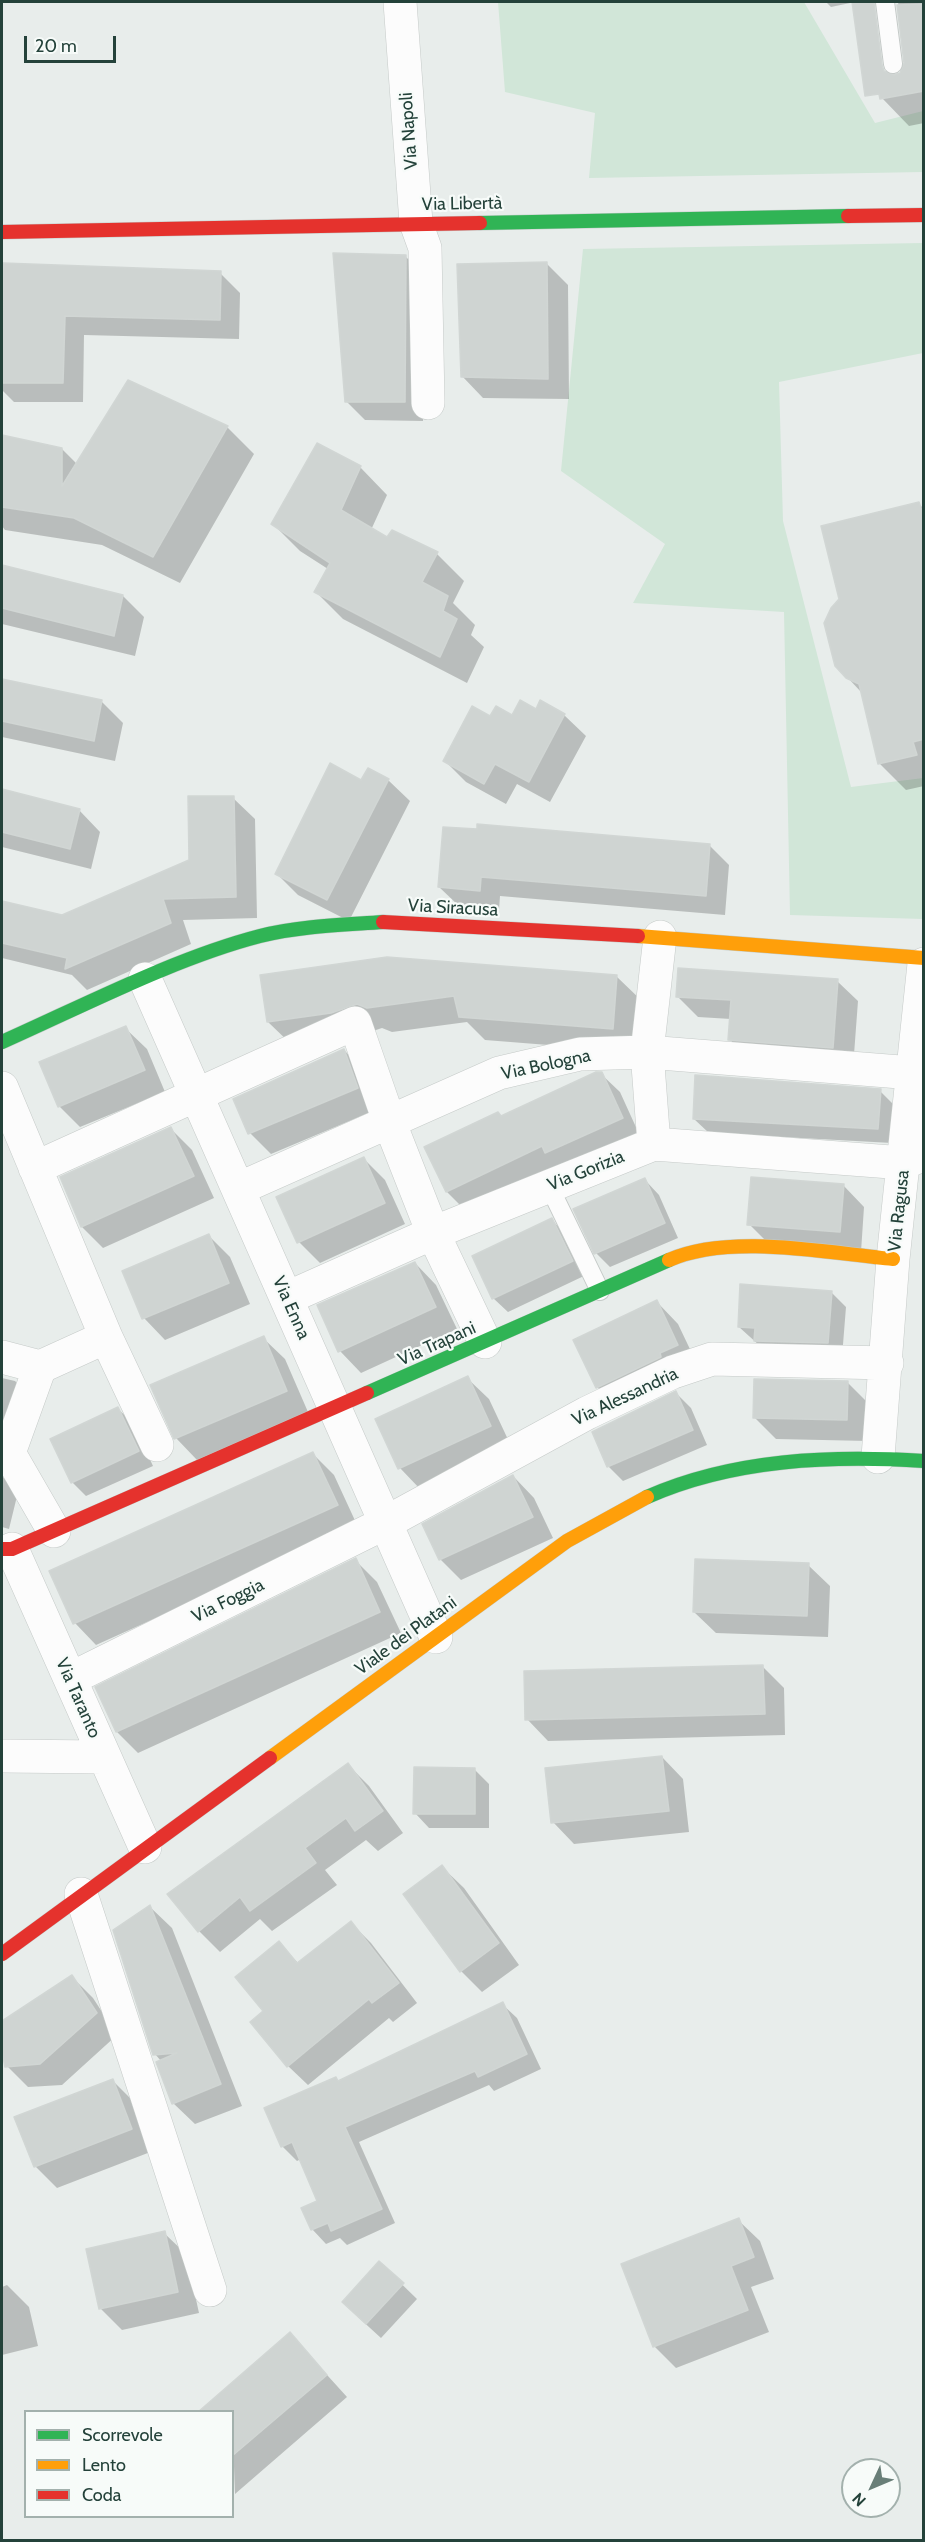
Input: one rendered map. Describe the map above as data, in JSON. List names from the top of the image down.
{
  "streets": {
    "street": [
      "Via Napoli",
      "Via Libertà",
      "Via Siracusa",
      "Via Bologna",
      "Via Gorizia",
      "Via Ragusa",
      "Via Enna",
      "Via Trapani",
      "Via Alessandria",
      "Via Foggia",
      "Viale dei Platani",
      "Via Taranto"
    ]
  },
  "crossings": [
    ["Via Napoli", "Via Libertà"],
    ["Via Siracusa", "Via Enna"],
    ["Via Bologna", "Via Ragusa"],
    ["Via Bologna", "Via Enna"],
    ["Via Gorizia", "Via Ragusa"],
    ["Via Gorizia", "Via Enna"],
    ["Via Ragusa", "Via Trapani"],
    ["Via Ragusa", "Via Alessandria"],
    ["Via Ragusa", "Viale dei Platani"],
    ["Via Enna", "Via Trapani"],
    ["Via Enna", "Via Alessandria"],
    ["Via Enna", "Via Foggia"],
    ["Via Enna", "Viale dei Platani"],
    ["Via Trapani", "Via Taranto"],
    ["Via Alessandria", "Via Foggia"],
    ["Via Foggia", "Via Taranto"],
    ["Viale dei Platani", "Via Taranto"]
  ],
  "legend": ["Scorrevole", "Lento", "Coda"],
  "scale_bar": "20 m",
  "north": "bottom left"
}
